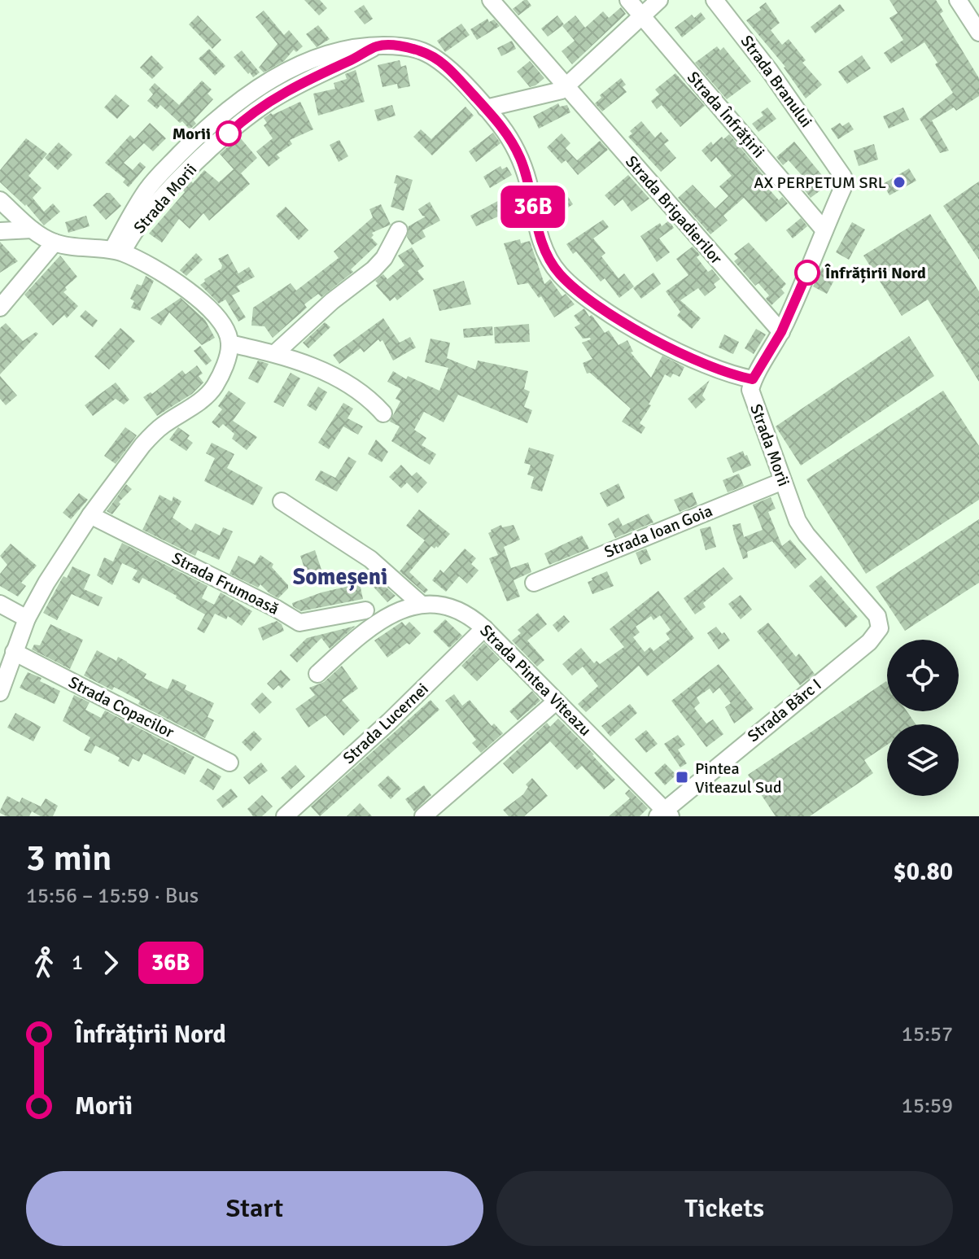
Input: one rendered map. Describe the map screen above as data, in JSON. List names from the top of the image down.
{
  "streets": {
    "street": [
      "Strada Branului",
      "Strada Înfrățirii",
      "Strada Morii",
      "Strada Brigadierilor",
      "Strada Ioan Goia",
      "Strada Frumoasă",
      "Strada Pintea Viteazu",
      "Strada Copacilor",
      "Strada Bărc I",
      "Strada Lucernei"
    ]
  },
  "crossings": [
    ["Strada Branului", "Strada Înfrățirii"],
    ["Strada Morii", "Strada Ioan Goia"],
    ["Strada Morii", "Strada Bărc I"],
    ["Strada Pintea Viteazu", "Strada Bărc I"],
    ["Strada Pintea Viteazu", "Strada Lucernei"]
  ],
  "districts": ["Someșeni"],
  "places": {
    "other": ["Morii", "AX PERPETUM SRL", "Înfrățirii Nord"],
    "transit": ["Pintea Viteazul Sud"]
  },
  "lines": ["bus line 36B"],
  "page": {
    "on_map": "36B",
    "heading": ["3 min", "15:56 – 15:59 · Bus", "$0.80"],
    "legs": ["1", "36B"],
    "list": [
      {
        "name": "Înfrățirii Nord",
        "value": "15:57"
      },
      {
        "name": "Morii",
        "value": "15:59"
      }
    ],
    "buttons": ["Start", "Tickets"]
  }
}
